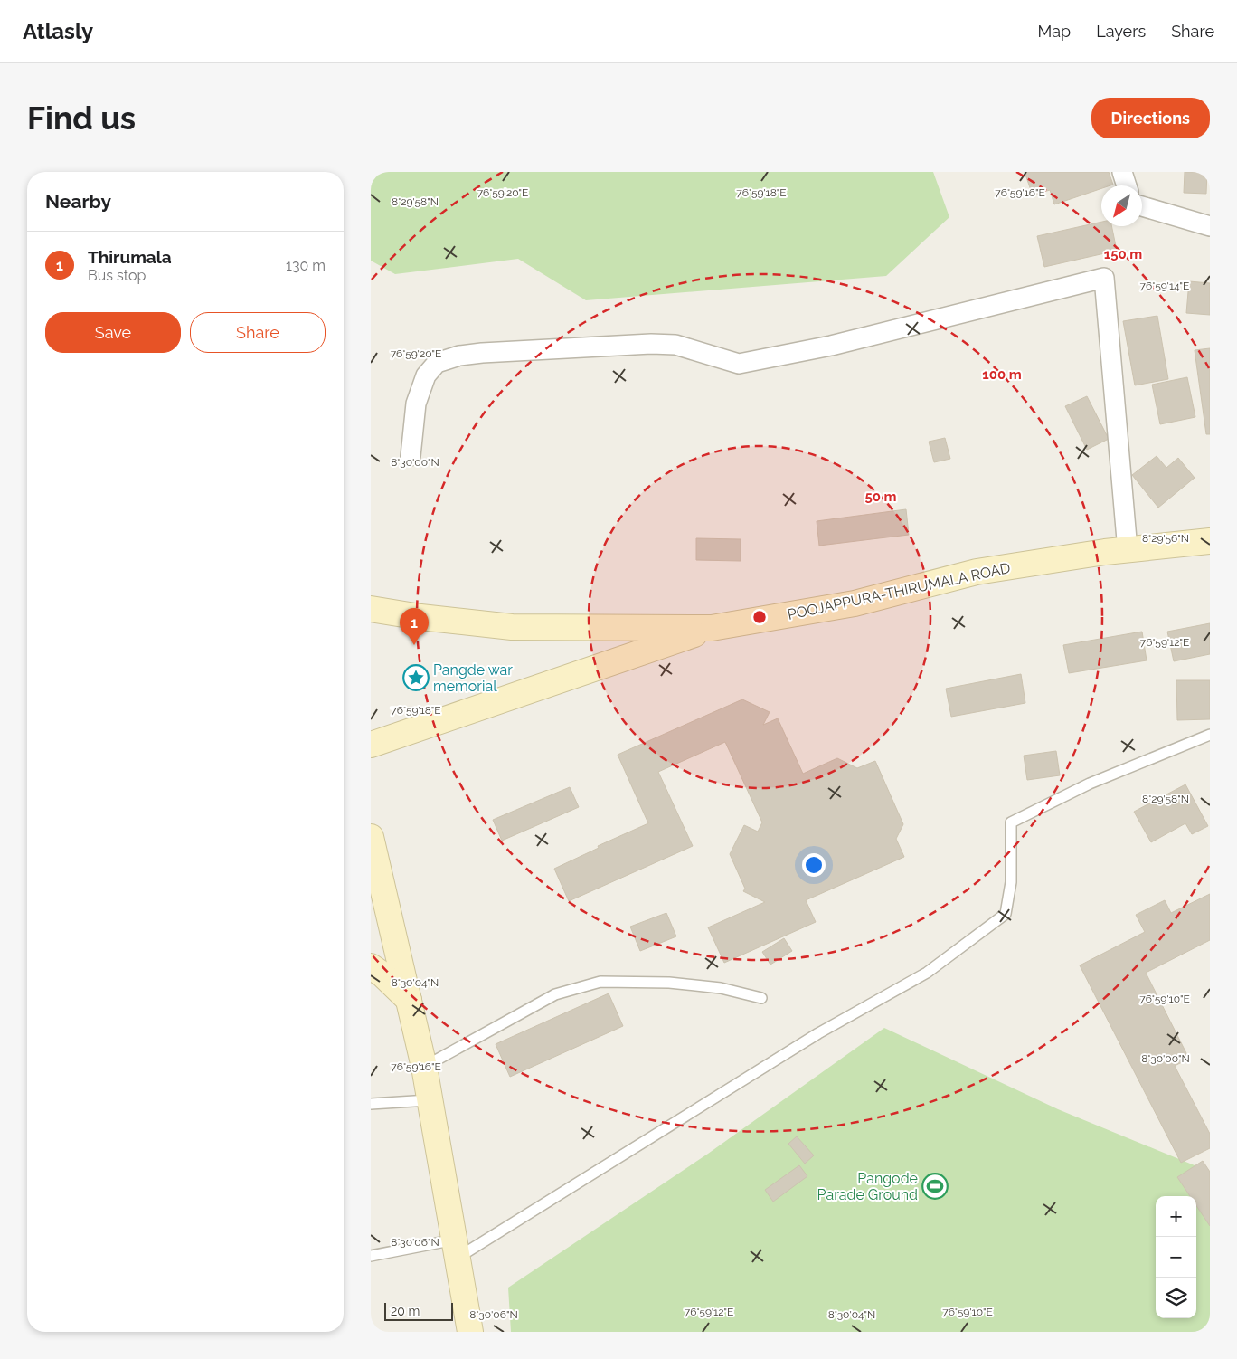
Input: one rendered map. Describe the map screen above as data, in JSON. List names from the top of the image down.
{
  "streets": {
    "main road": ["POOJAPPURA-THIRUMALA ROAD"]
  },
  "places": {
    "place": ["Pangde war memorial"],
    "sports": ["Pangode Parade Ground"]
  },
  "scale_bar": "20 m",
  "north": "bottom left",
  "page": {
    "header": "Atlasly",
    "nav": ["Map", "Layers", "Share"],
    "buttons": [
      "Directions",
      ["Save", "Share"]
    ],
    "title": "Find us",
    "heading": "Nearby",
    "list": [
      {
        "mark": "1",
        "name": "Thirumala",
        "note": "Bus stop",
        "value": "130 m"
      }
    ],
    "pins": "1",
    "map_buttons": ["+", "−"],
    "scale": "20 m"
  },
  "coordinates": [
    "76°59'20\"E",
    "76°59'18\"E",
    "76°59'16\"E",
    "8°29'58\"N",
    "76°59'14\"E",
    "8°30'00\"N",
    "8°29'56\"N",
    "76°59'12\"E",
    "8°30'04\"N",
    "76°59'10\"E",
    "8°30'06\"N"
  ],
  "rings": ["150 m", "100 m", "50 m"]
}
